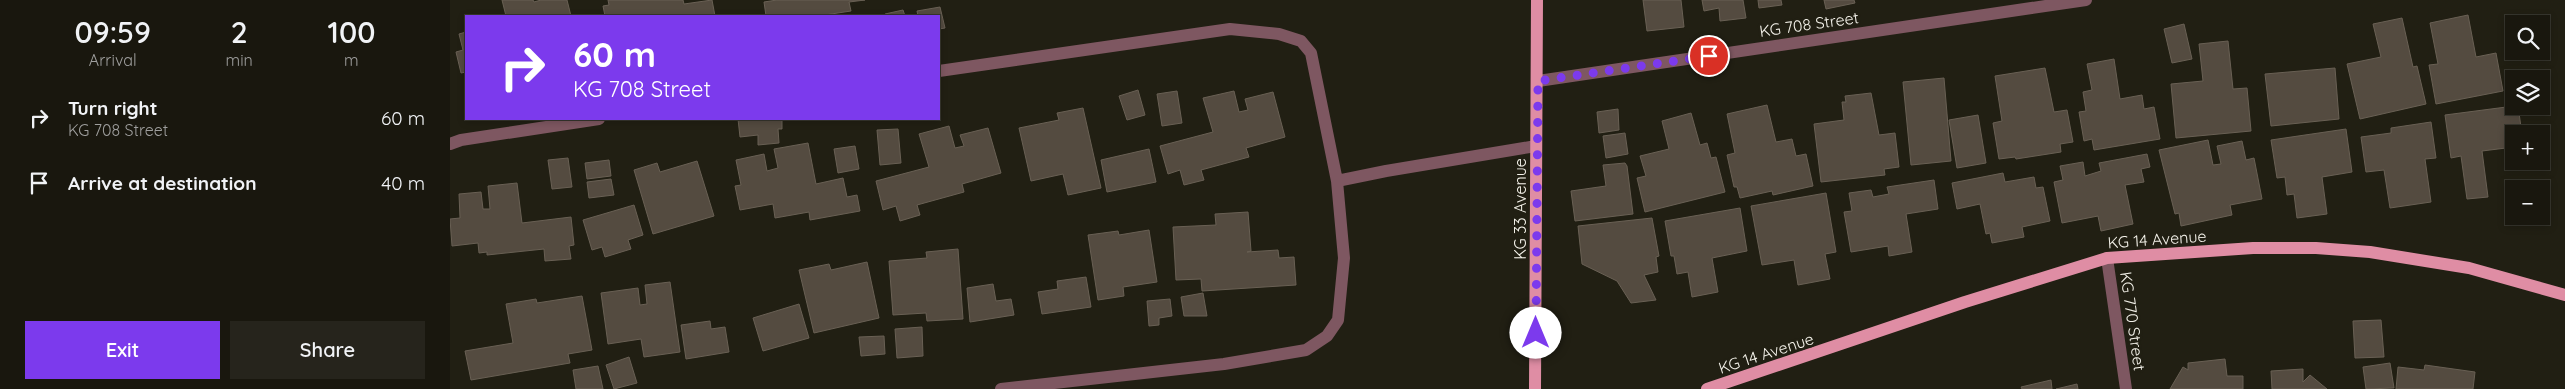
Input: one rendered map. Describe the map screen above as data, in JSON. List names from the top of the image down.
{
  "streets": {
    "main road": ["KG 33 Avenue", "KG 14 Avenue"],
    "street": ["KG 708 Street", "KG 770 Street"]
  },
  "crossings": [
    ["KG 708 Street", "KG 33 Avenue"],
    ["KG 14 Avenue", "KG 770 Street"]
  ],
  "page": {
    "eta": [
      "09:59",
      "Arrival",
      "2",
      "min",
      "100",
      "m"
    ],
    "map_buttons": ["+", "−"],
    "turn": ["60 m", "KG 708 Street"],
    "list": [
      {
        "name": "Turn right",
        "note": "KG 708 Street",
        "value": "60 m"
      },
      {
        "name": "Arrive at destination",
        "value": "40 m"
      }
    ],
    "buttons": ["Exit", "Share"]
  }
}
